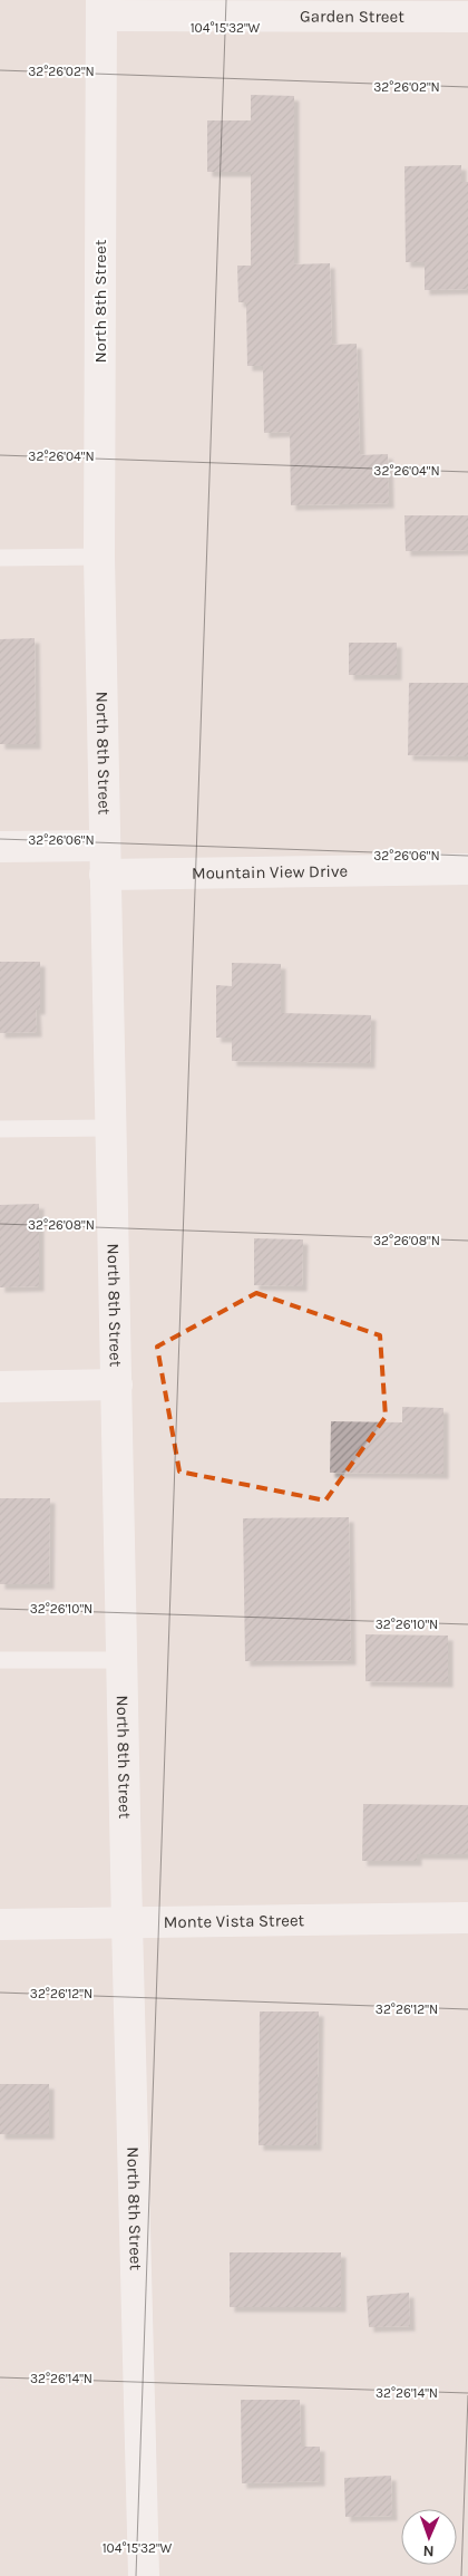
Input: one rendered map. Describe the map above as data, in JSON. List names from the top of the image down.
{
  "streets": {
    "street": [
      "Garden Street",
      "North 8th Street",
      "Mountain View Drive",
      "Monte Vista Street"
    ]
  },
  "crossings": [
    ["Garden Street", "North 8th Street"],
    ["North 8th Street", "Mountain View Drive"],
    ["North 8th Street", "Monte Vista Street"]
  ],
  "north": "bottom",
  "coordinates": [
    "104°15'32\"W",
    "32°26'02\"N",
    "32°26'04\"N",
    "32°26'06\"N",
    "32°26'08\"N",
    "32°26'10\"N",
    "32°26'12\"N",
    "32°26'14\"N"
  ]
}
